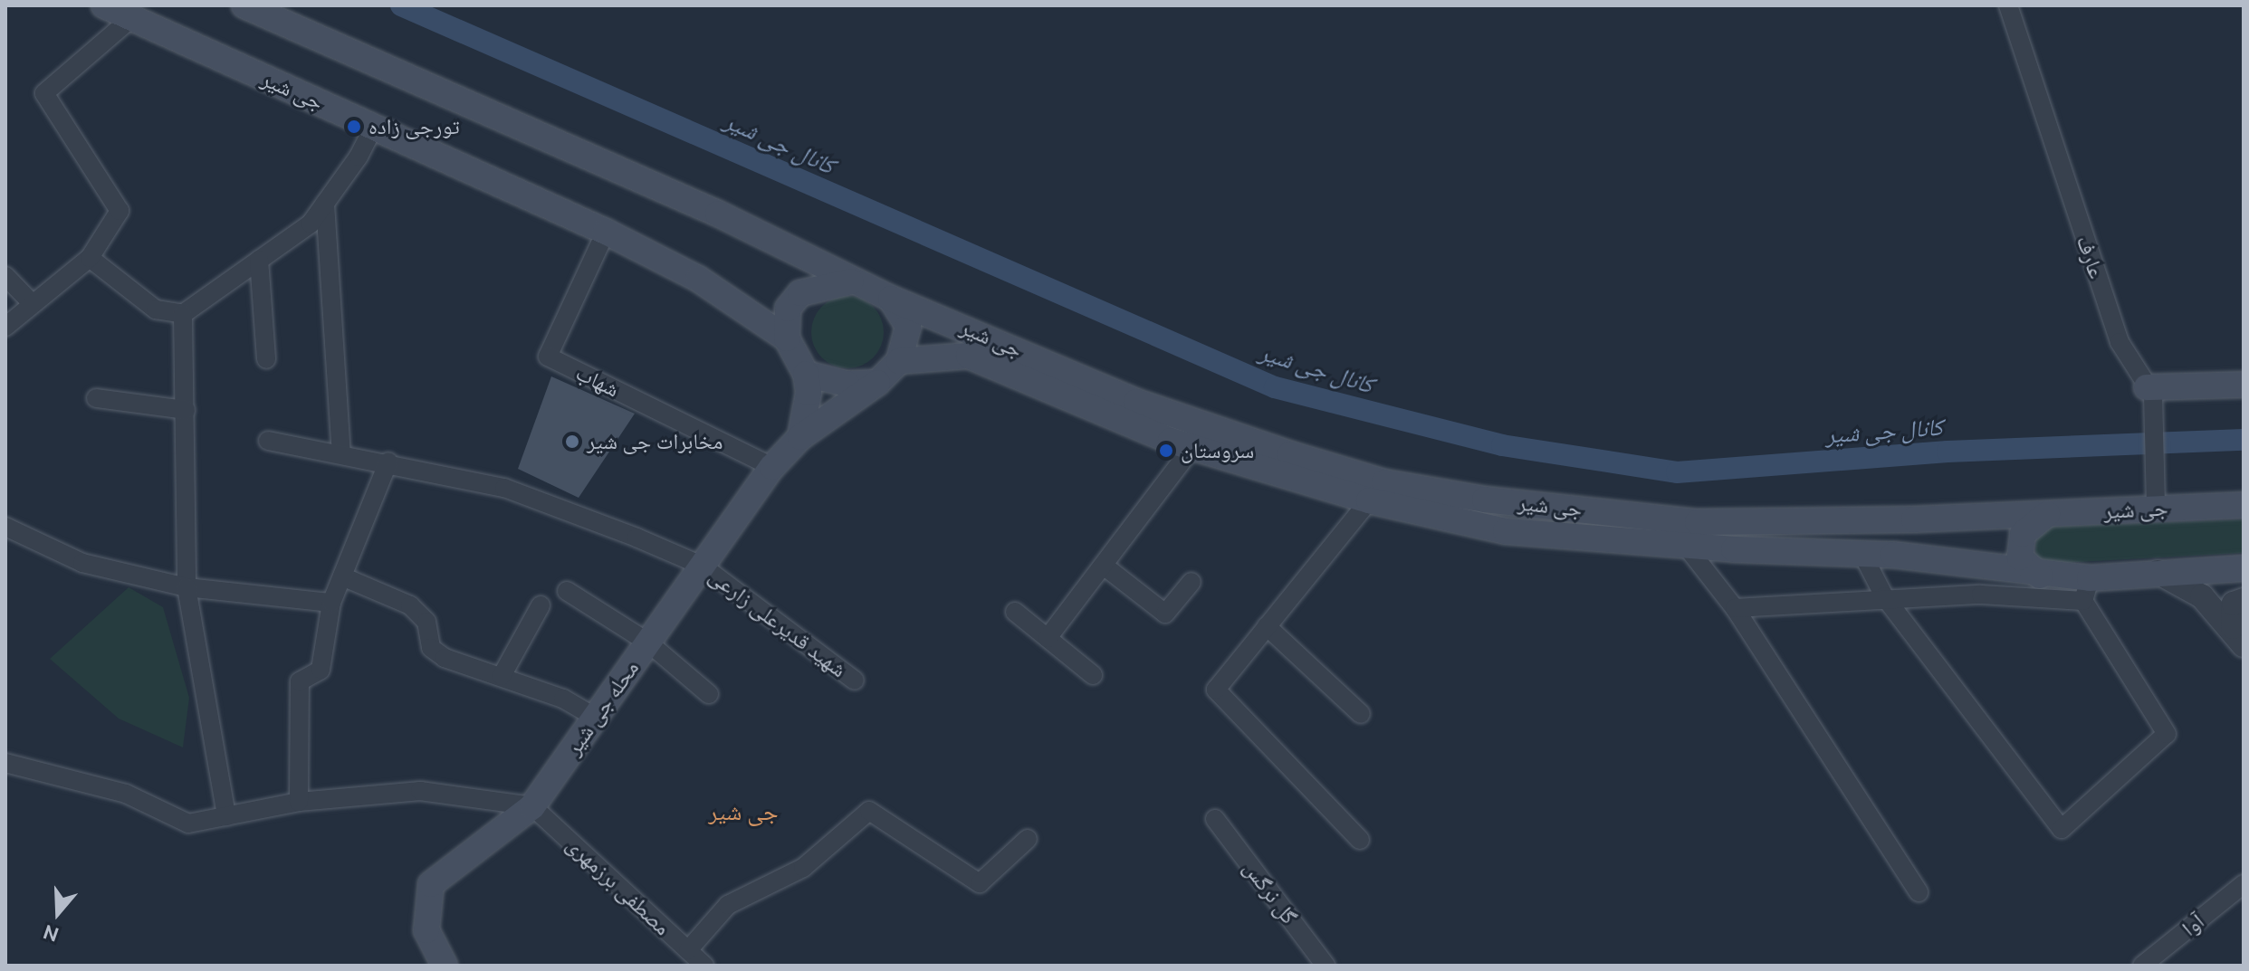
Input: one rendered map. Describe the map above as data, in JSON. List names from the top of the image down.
{
  "streets": {
    "main road": ["جی شیر", "محله جی شیر"],
    "street": [
      "عارف",
      "شهاب",
      "شهید قدیرعلی زارعی",
      "مصطفی برزمهری",
      "گل نرگس",
      "آوا"
    ]
  },
  "crossings": [
    ["جی شیر", "عارف"],
    ["جی شیر", "شهاب"],
    ["جی شیر", "محله جی شیر"],
    ["شهاب", "محله جی شیر"],
    ["شهید قدیرعلی زارعی", "محله جی شیر"],
    ["محله جی شیر", "مصطفی برزمهری"]
  ],
  "districts": ["جی شیر"],
  "water": ["کانال جی شیر"],
  "places": ["تورجی زاده", "مخابرات جی شیر", "سروستان"],
  "north": "bottom"
}
